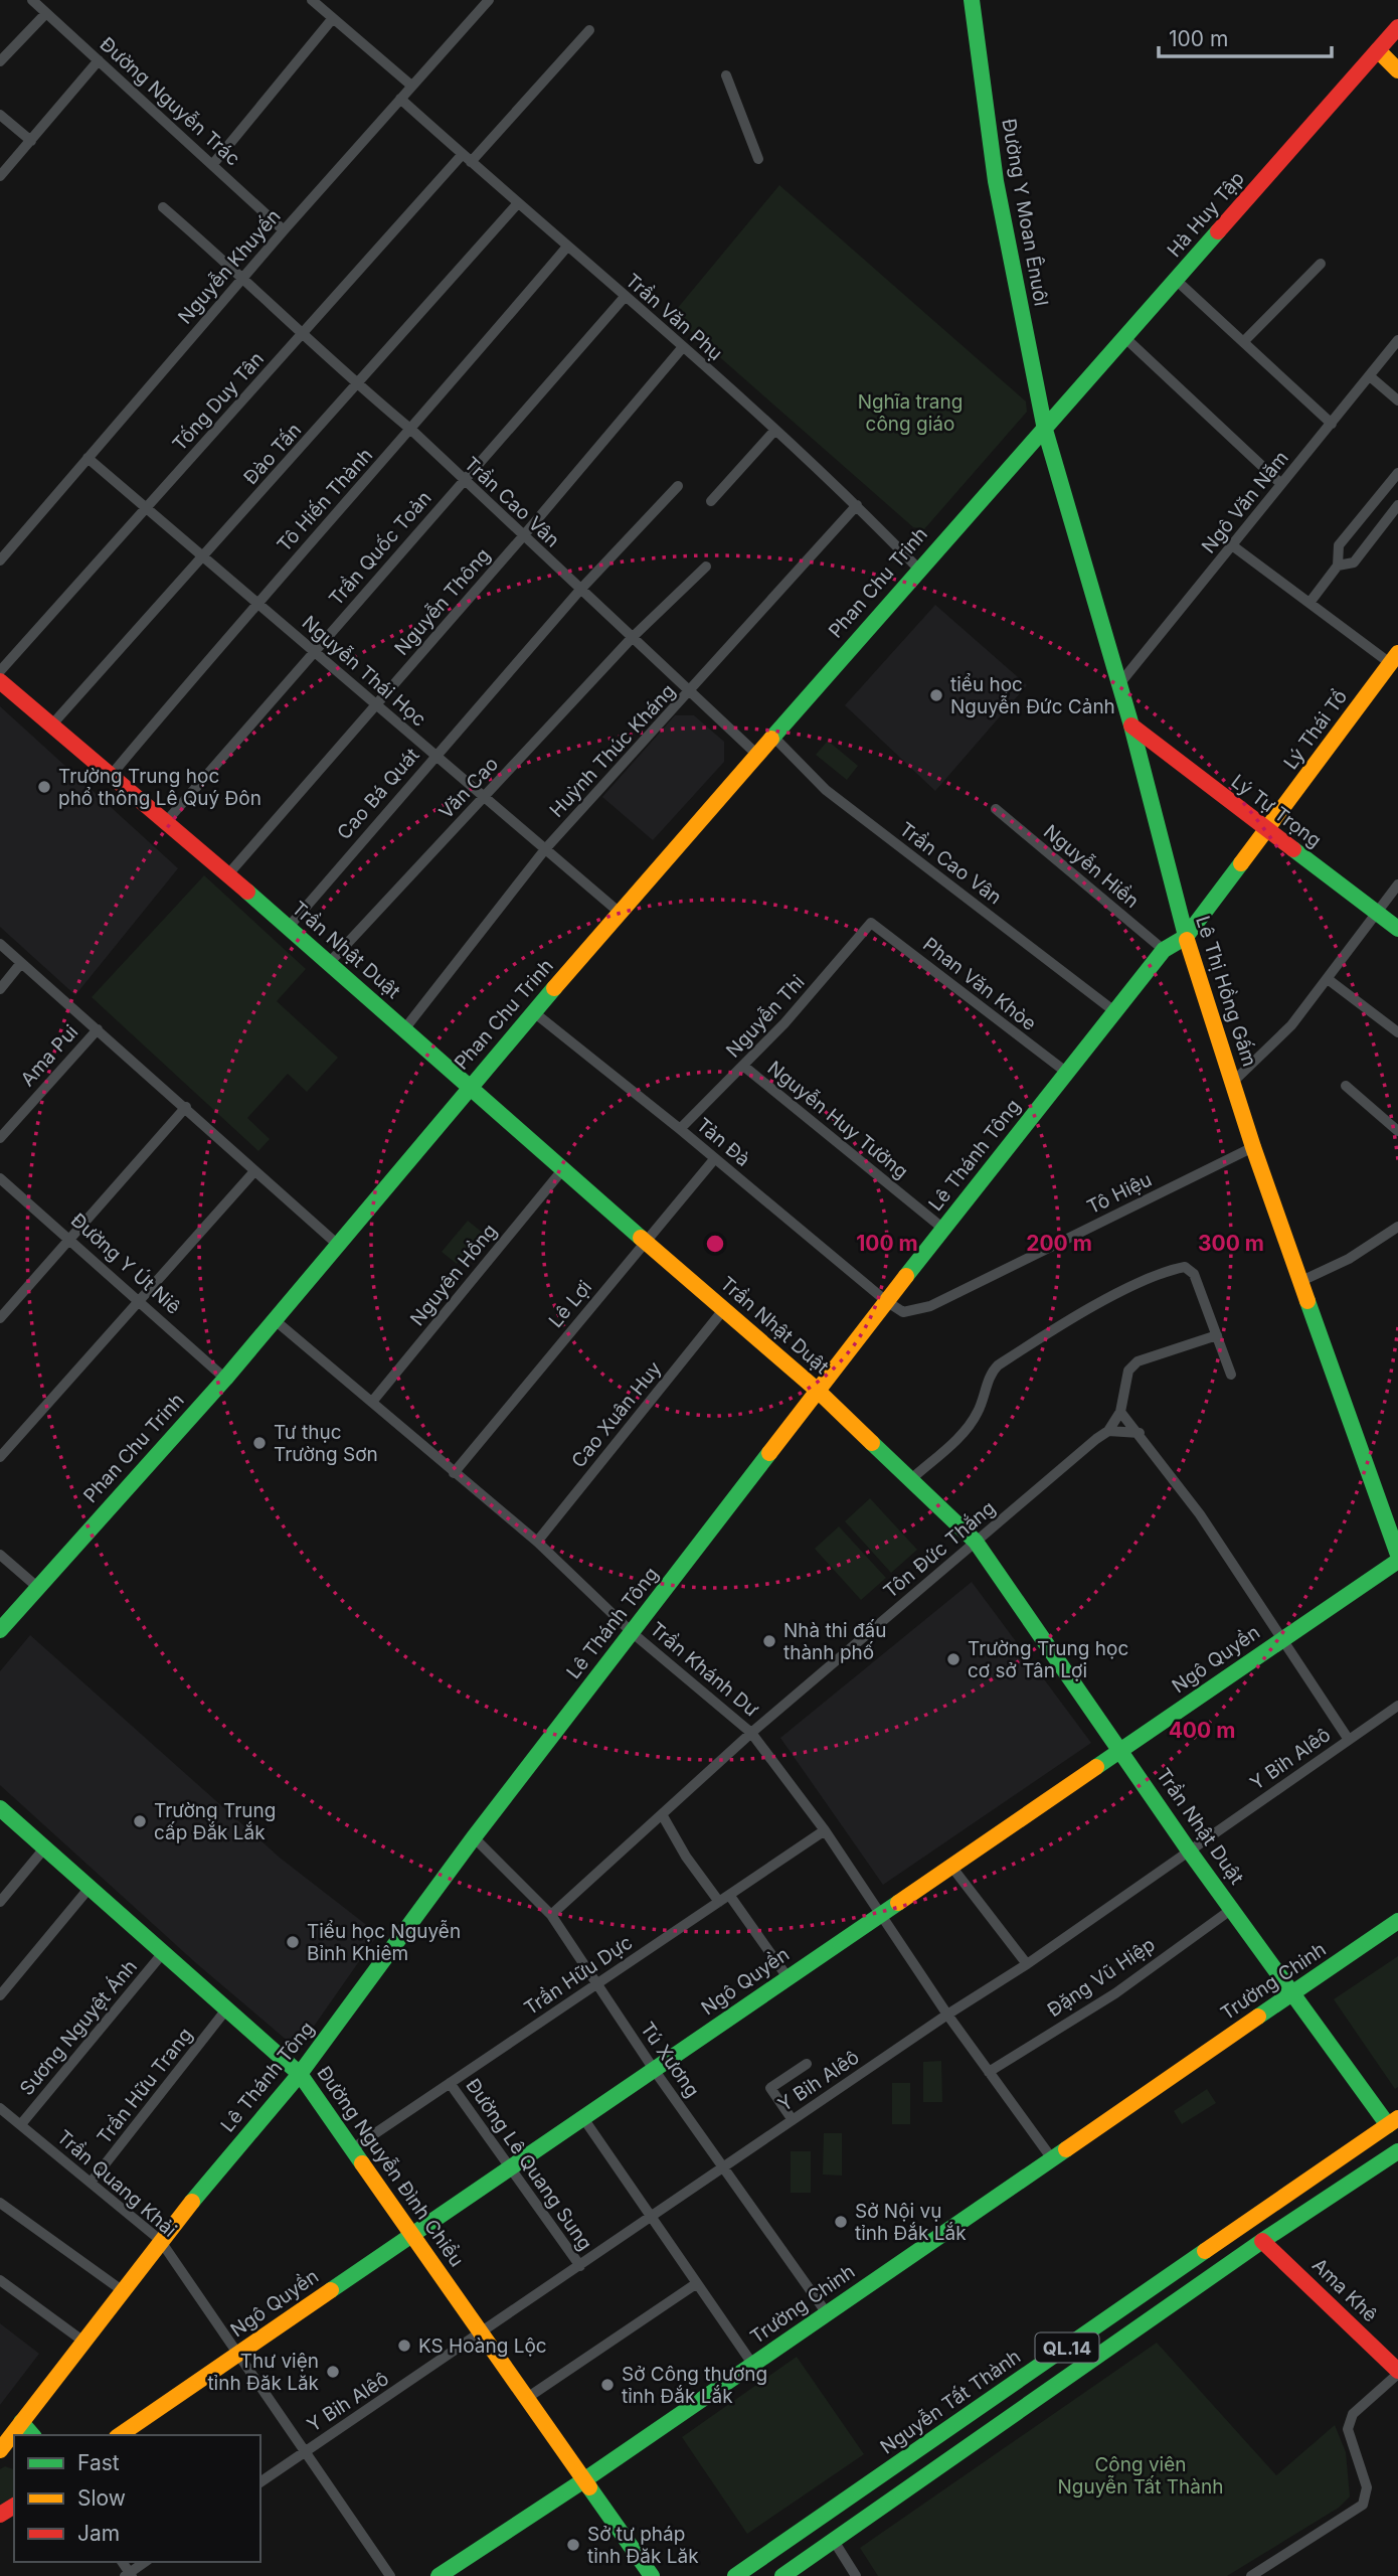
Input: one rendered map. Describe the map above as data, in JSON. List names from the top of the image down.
{
  "streets": {
    "street": [
      "Đường Nguyễn Trác",
      "Đường Y Moan Ênuôl",
      "Hà Huy Tập",
      "Nguyễn Khuyến",
      "Trần Văn Phụ",
      "Tống Duy Tân",
      "Đào Tấn",
      "Tô Hiến Thành",
      "Trần Cao Vân",
      "Ngô Văn Năm",
      "Trần Quốc Toản",
      "Phan Chu Trinh",
      "Nguyễn Thông",
      "Nguyễn Thái Học",
      "Lý Thái Tổ",
      "Huỳnh Thúc Kháng",
      "Văn Cao",
      "Cao Bá Quát",
      "Lý Tự Trọng",
      "Nguyễn Hiền",
      "Trần Nhật Duật",
      "Phan Văn Khòe",
      "Lê Thị Hồng Gấm",
      "Nguyễn Thi",
      "Ama Pui",
      "Nguyễn Huy Tưởng",
      "Tản Đà",
      "Lê Thánh Tông",
      "Tô Hiệu",
      "Đường Y Út Niê",
      "Nguyên Hồng",
      "Lê Lợi",
      "Cao Xuân Huy",
      "Tôn Đức Thắng",
      "Ngô Quyền",
      "Trần Khánh Dư",
      "Y Bih Alêô",
      "Trần Hữu Dực",
      "Đặng Vũ Hiệp",
      "Trường Chinh",
      "Sương Nguyệt Ánh",
      "Tú Xương",
      "Trần Hữu Trang",
      "Đường Lê Quang Sung",
      "Đường Nguyễn Đình Chiểu",
      "Trần Quang Khải",
      "Ama Khê",
      "QL.14",
      "Nguyễn Tất Thành"
    ]
  },
  "crossings": [
    ["Đường Nguyễn Trác", "Nguyễn Khuyến"],
    ["Đường Y Moan Ênuôl", "Hà Huy Tập"],
    ["Đường Y Moan Ênuôl", "Phan Chu Trinh"],
    ["Đường Y Moan Ênuôl", "Lê Thị Hồng Gấm"],
    ["Hà Huy Tập", "Phan Chu Trinh"],
    ["Hà Huy Tập", "Lê Thị Hồng Gấm"],
    ["Nguyễn Khuyến", "Trần Văn Phụ"],
    ["Nguyễn Khuyến", "Trần Cao Vân"],
    ["Nguyễn Khuyến", "Nguyễn Thái Học"],
    ["Trần Văn Phụ", "Tống Duy Tân"],
    ["Trần Văn Phụ", "Đào Tấn"],
    ["Trần Văn Phụ", "Tô Hiến Thành"],
    ["Trần Văn Phụ", "Trần Quốc Toản"],
    ["Trần Văn Phụ", "Phan Chu Trinh"],
    ["Trần Văn Phụ", "Nguyễn Thông"],
    ["Trần Văn Phụ", "Huỳnh Thúc Kháng"],
    ["Tống Duy Tân", "Trần Cao Vân"],
    ["Tống Duy Tân", "Nguyễn Thái Học"],
    ["Đào Tấn", "Trần Cao Vân"],
    ["Đào Tấn", "Nguyễn Thái Học"],
    ["Đào Tấn", "Trần Nhật Duật"],
    ["Tô Hiến Thành", "Trần Cao Vân"],
    ["Tô Hiến Thành", "Nguyễn Thái Học"],
    ["Tô Hiến Thành", "Trần Nhật Duật"],
    ["Trần Cao Vân", "Trần Quốc Toản"],
    ["Trần Cao Vân", "Phan Chu Trinh"],
    ["Trần Cao Vân", "Nguyễn Thông"],
    ["Trần Cao Vân", "Huỳnh Thúc Kháng"],
    ["Trần Cao Vân", "Văn Cao"],
    ["Trần Cao Vân", "Cao Bá Quát"],
    ["Trần Cao Vân", "Lê Thánh Tông"],
    ["Ngô Văn Năm", "Lê Thị Hồng Gấm"],
    ["Trần Quốc Toản", "Nguyễn Thái Học"],
    ["Trần Quốc Toản", "Trần Nhật Duật"],
    ["Phan Chu Trinh", "Nguyễn Thái Học"],
    ["Phan Chu Trinh", "Trần Nhật Duật"],
    ["Phan Chu Trinh", "Lê Thị Hồng Gấm"],
    ["Phan Chu Trinh", "Tản Đà"],
    ["Phan Chu Trinh", "Đường Y Út Niê"],
    ["Phan Chu Trinh", "Trần Khánh Dư"],
    ["Nguyễn Thông", "Nguyễn Thái Học"],
    ["Nguyễn Thông", "Trần Nhật Duật"],
    ["Nguyễn Thái Học", "Huỳnh Thúc Kháng"],
    ["Nguyễn Thái Học", "Văn Cao"],
    ["Nguyễn Thái Học", "Cao Bá Quát"],
    ["Lý Thái Tổ", "Lý Tự Trọng"],
    ["Lý Thái Tổ", "Lê Thánh Tông"],
    ["Huỳnh Thúc Kháng", "Trần Nhật Duật"],
    ["Văn Cao", "Trần Nhật Duật"],
    ["Cao Bá Quát", "Trần Nhật Duật"],
    ["Lý Tự Trọng", "Lê Thị Hồng Gấm"],
    ["Lý Tự Trọng", "Lê Thánh Tông"],
    ["Nguyễn Hiền", "Lê Thánh Tông"],
    ["Trần Nhật Duật", "Lê Thánh Tông"],
    ["Trần Nhật Duật", "Nguyên Hồng"],
    ["Trần Nhật Duật", "Lê Lợi"],
    ["Trần Nhật Duật", "Cao Xuân Huy"],
    ["Trần Nhật Duật", "Tôn Đức Thắng"],
    ["Trần Nhật Duật", "Ngô Quyền"],
    ["Trần Nhật Duật", "Y Bih Alêô"],
    ["Trần Nhật Duật", "Đặng Vũ Hiệp"],
    ["Trần Nhật Duật", "Trường Chinh"],
    ["Trần Nhật Duật", "Nguyễn Tất Thành"],
    ["Phan Văn Khòe", "Nguyễn Thi"],
    ["Phan Văn Khòe", "Lê Thánh Tông"],
    ["Lê Thị Hồng Gấm", "Lê Thánh Tông"],
    ["Lê Thị Hồng Gấm", "Tô Hiệu"],
    ["Nguyễn Thi", "Nguyễn Huy Tưởng"],
    ["Nguyễn Thi", "Tản Đà"],
    ["Nguyễn Huy Tưởng", "Lê Thánh Tông"],
    ["Tản Đà", "Lê Thánh Tông"],
    ["Tản Đà", "Tô Hiệu"],
    ["Tản Đà", "Lê Lợi"],
    ["Lê Thánh Tông", "Tô Hiệu"],
    ["Lê Thánh Tông", "Trần Khánh Dư"],
    ["Lê Thánh Tông", "Tú Xương"],
    ["Lê Thánh Tông", "Đường Nguyễn Đình Chiểu"],
    ["Lê Thánh Tông", "Trần Quang Khải"],
    ["Nguyên Hồng", "Trần Khánh Dư"],
    ["Lê Lợi", "Trần Khánh Dư"],
    ["Cao Xuân Huy", "Trần Khánh Dư"],
    ["Tôn Đức Thắng", "Trần Khánh Dư"],
    ["Tôn Đức Thắng", "Tú Xương"],
    ["Ngô Quyền", "Trần Khánh Dư"],
    ["Ngô Quyền", "Tú Xương"],
    ["Ngô Quyền", "Đường Lê Quang Sung"],
    ["Ngô Quyền", "Đường Nguyễn Đình Chiểu"],
    ["Ngô Quyền", "Trần Quang Khải"],
    ["Trần Khánh Dư", "Y Bih Alêô"],
    ["Trần Khánh Dư", "Trần Hữu Dực"],
    ["Trần Khánh Dư", "Đặng Vũ Hiệp"],
    ["Trần Khánh Dư", "Trường Chinh"],
    ["Y Bih Alêô", "Tú Xương"],
    ["Y Bih Alêô", "Đường Lê Quang Sung"],
    ["Y Bih Alêô", "Đường Nguyễn Đình Chiểu"],
    ["Y Bih Alêô", "Trần Quang Khải"],
    ["Trần Hữu Dực", "Tú Xương"],
    ["Trần Hữu Dực", "Đường Lê Quang Sung"],
    ["Trần Hữu Dực", "Đường Nguyễn Đình Chiểu"],
    ["Trường Chinh", "Tú Xương"],
    ["Trường Chinh", "Đường Nguyễn Đình Chiểu"],
    ["Sương Nguyệt Ánh", "Đường Nguyễn Đình Chiểu"],
    ["Sương Nguyệt Ánh", "Trần Quang Khải"],
    ["Trần Hữu Trang", "Đường Nguyễn Đình Chiểu"],
    ["Trần Hữu Trang", "Trần Quang Khải"],
    ["Ama Khê", "QL.14"],
    ["Ama Khê", "Nguyễn Tất Thành"]
  ],
  "parks": ["Nghĩa trang công giáo", "Công viên Nguyễn Tất Thành"],
  "places": [
    "tiểu học Nguyễn Đức Cảnh",
    "Trường Trung học phổ thông Lê Quý Đôn",
    "Tư thục Trường Sơn",
    "Nhà thi đấu thành phố",
    "Trường Trung học cơ sở Tân Lợi",
    "Trường Trung cấp Đắk Lắk",
    "Tiểu học Nguyễn Bỉnh Khiêm",
    "Sở Nội vụ tỉnh Đắk Lắk",
    "KS Hoàng Lộc",
    "Thư viện tỉnh Đăk Lăk",
    "Sở Công thương tỉnh Đắk Lắk",
    "Sở tư pháp tỉnh Đăk Lăk"
  ],
  "legend": ["Fast", "Slow", "Jam"],
  "scale_bar": "100 m",
  "rings": [
    "100 m",
    "200 m",
    "300 m",
    "400 m"
  ]
}
